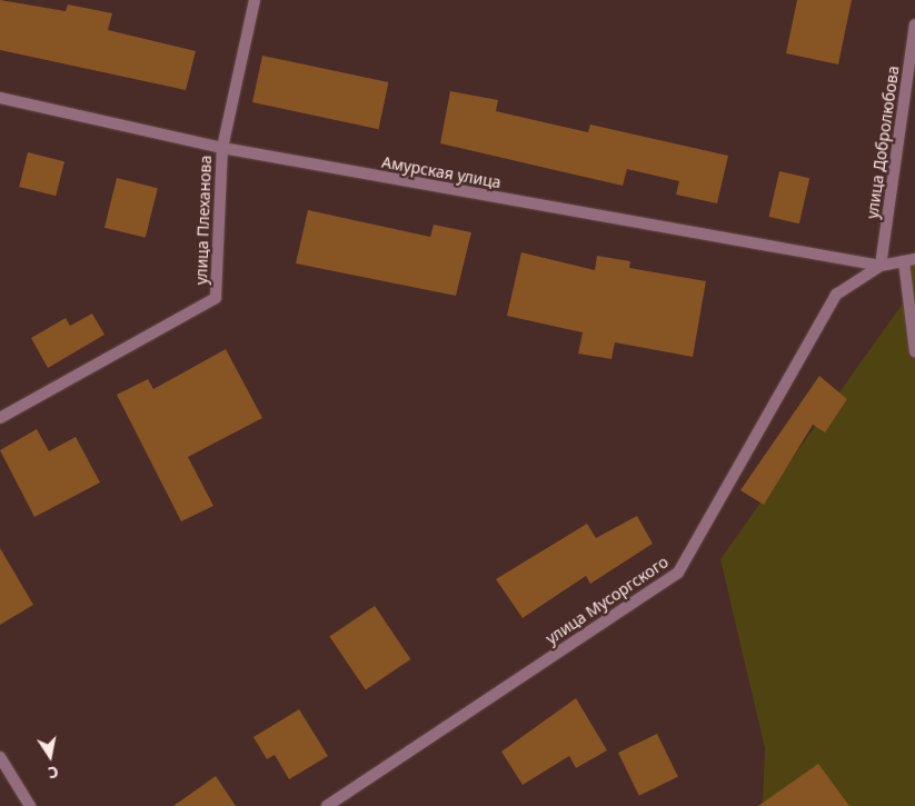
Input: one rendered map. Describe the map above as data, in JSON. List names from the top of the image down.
{
  "streets": {
    "street": [
      "улица Добролюбова",
      "Амурская улица",
      "улица Плеханова",
      "улица Мусоргского"
    ]
  },
  "crossings": [
    ["улица Добролюбова", "Амурская улица"],
    ["улица Добролюбова", "улица Мусоргского"],
    ["Амурская улица", "улица Плеханова"],
    ["Амурская улица", "улица Мусоргского"]
  ],
  "north": "bottom"
}
